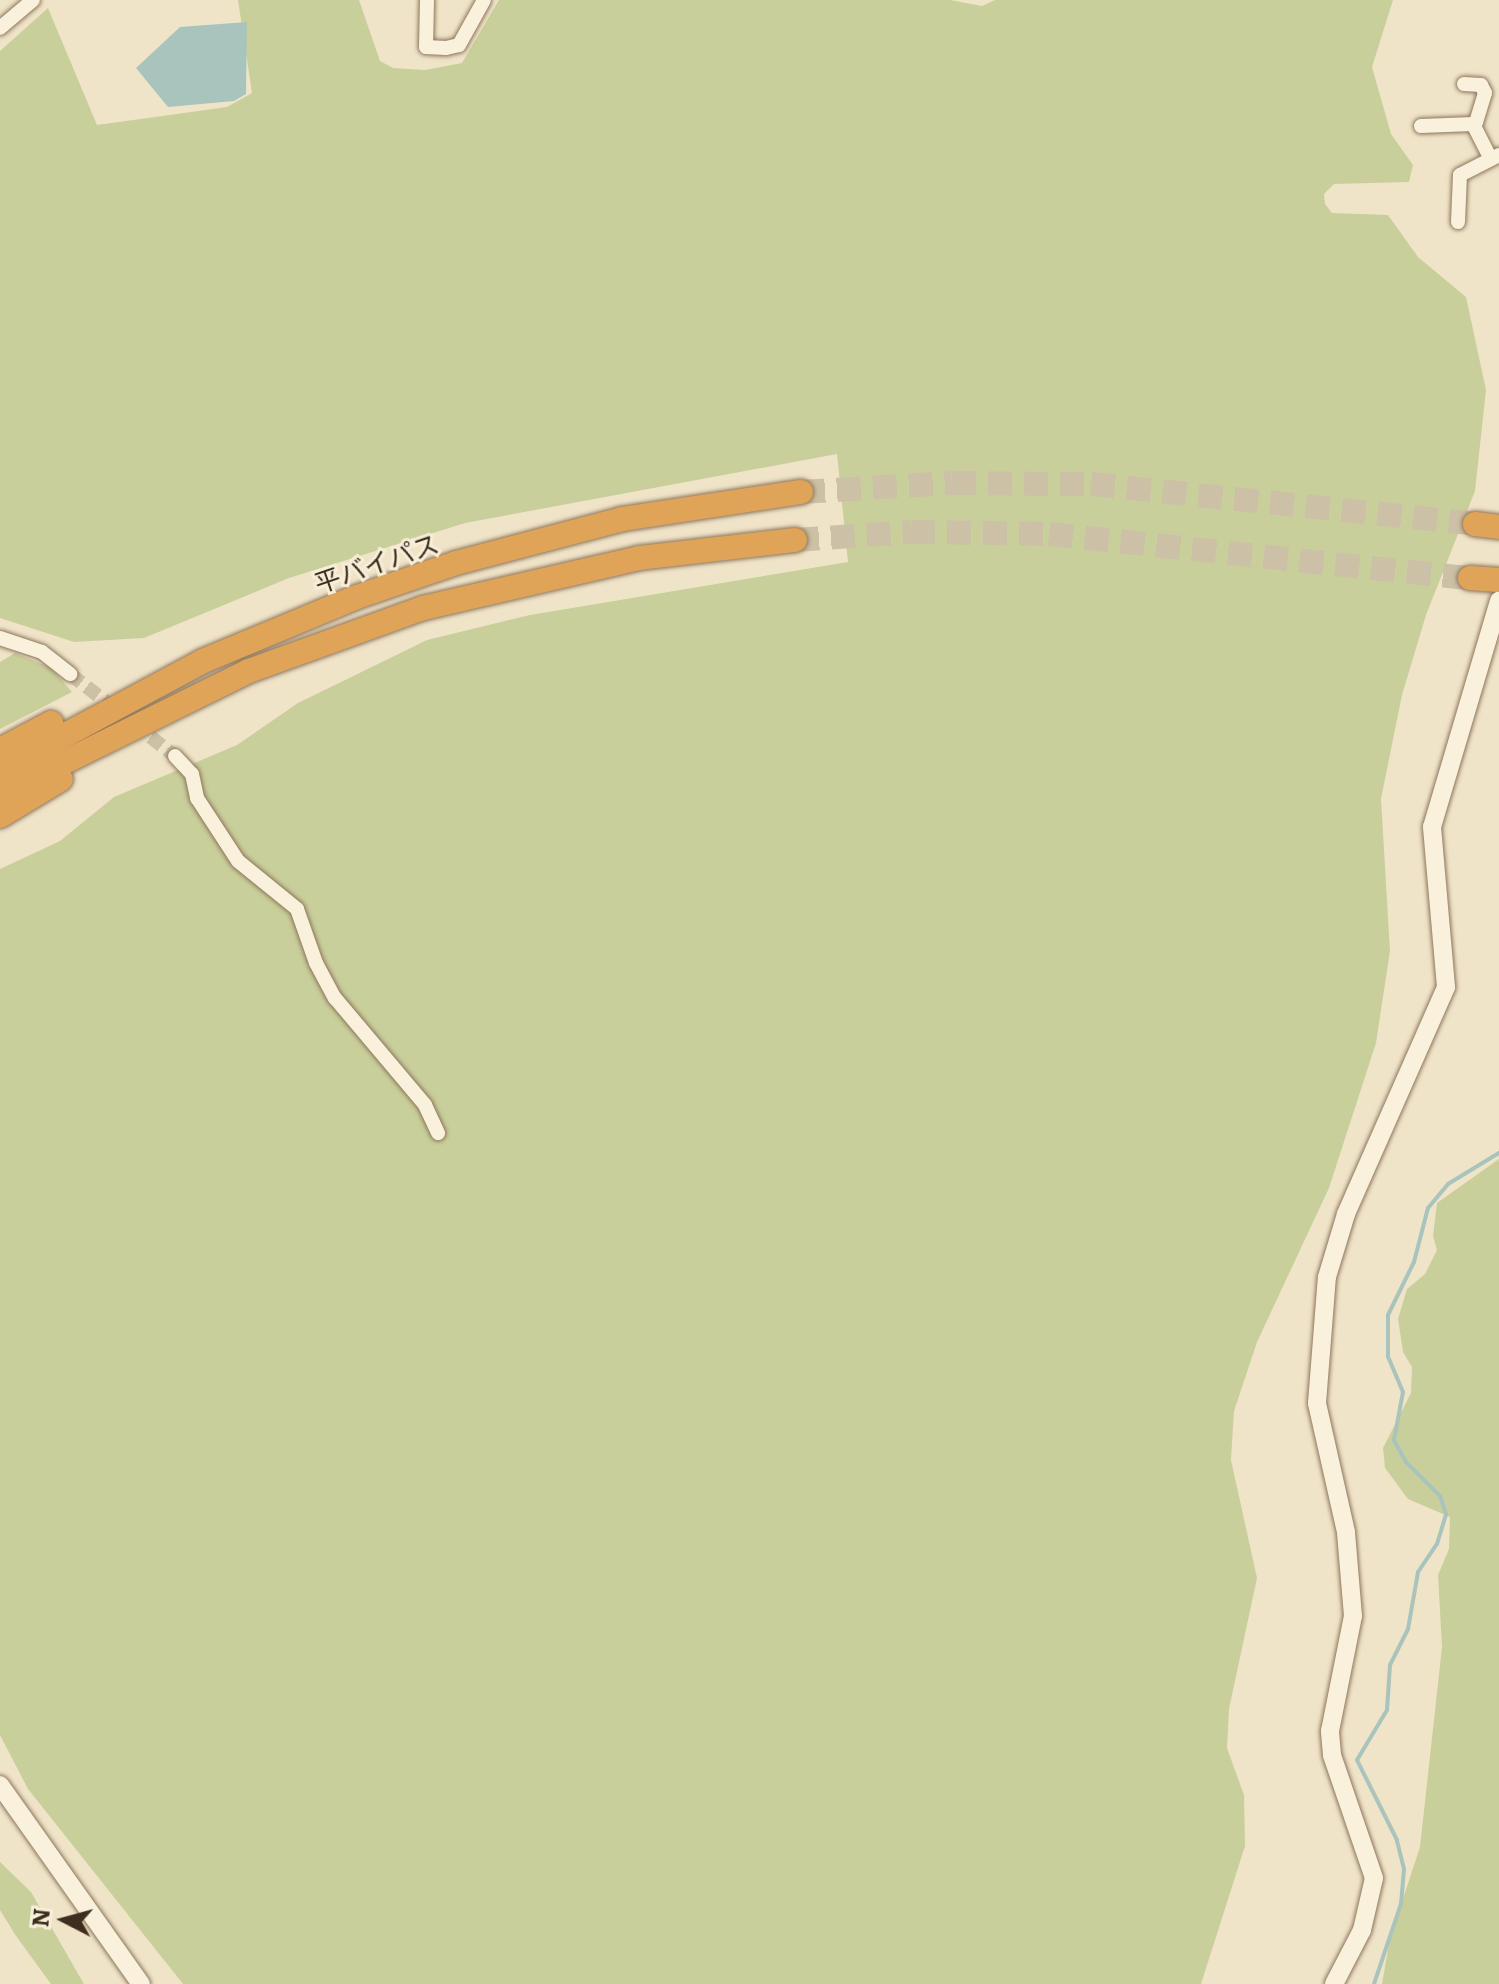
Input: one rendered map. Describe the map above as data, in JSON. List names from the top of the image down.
{
  "streets": {
    "highway": ["平バイパス"]
  },
  "north": "left"
}
